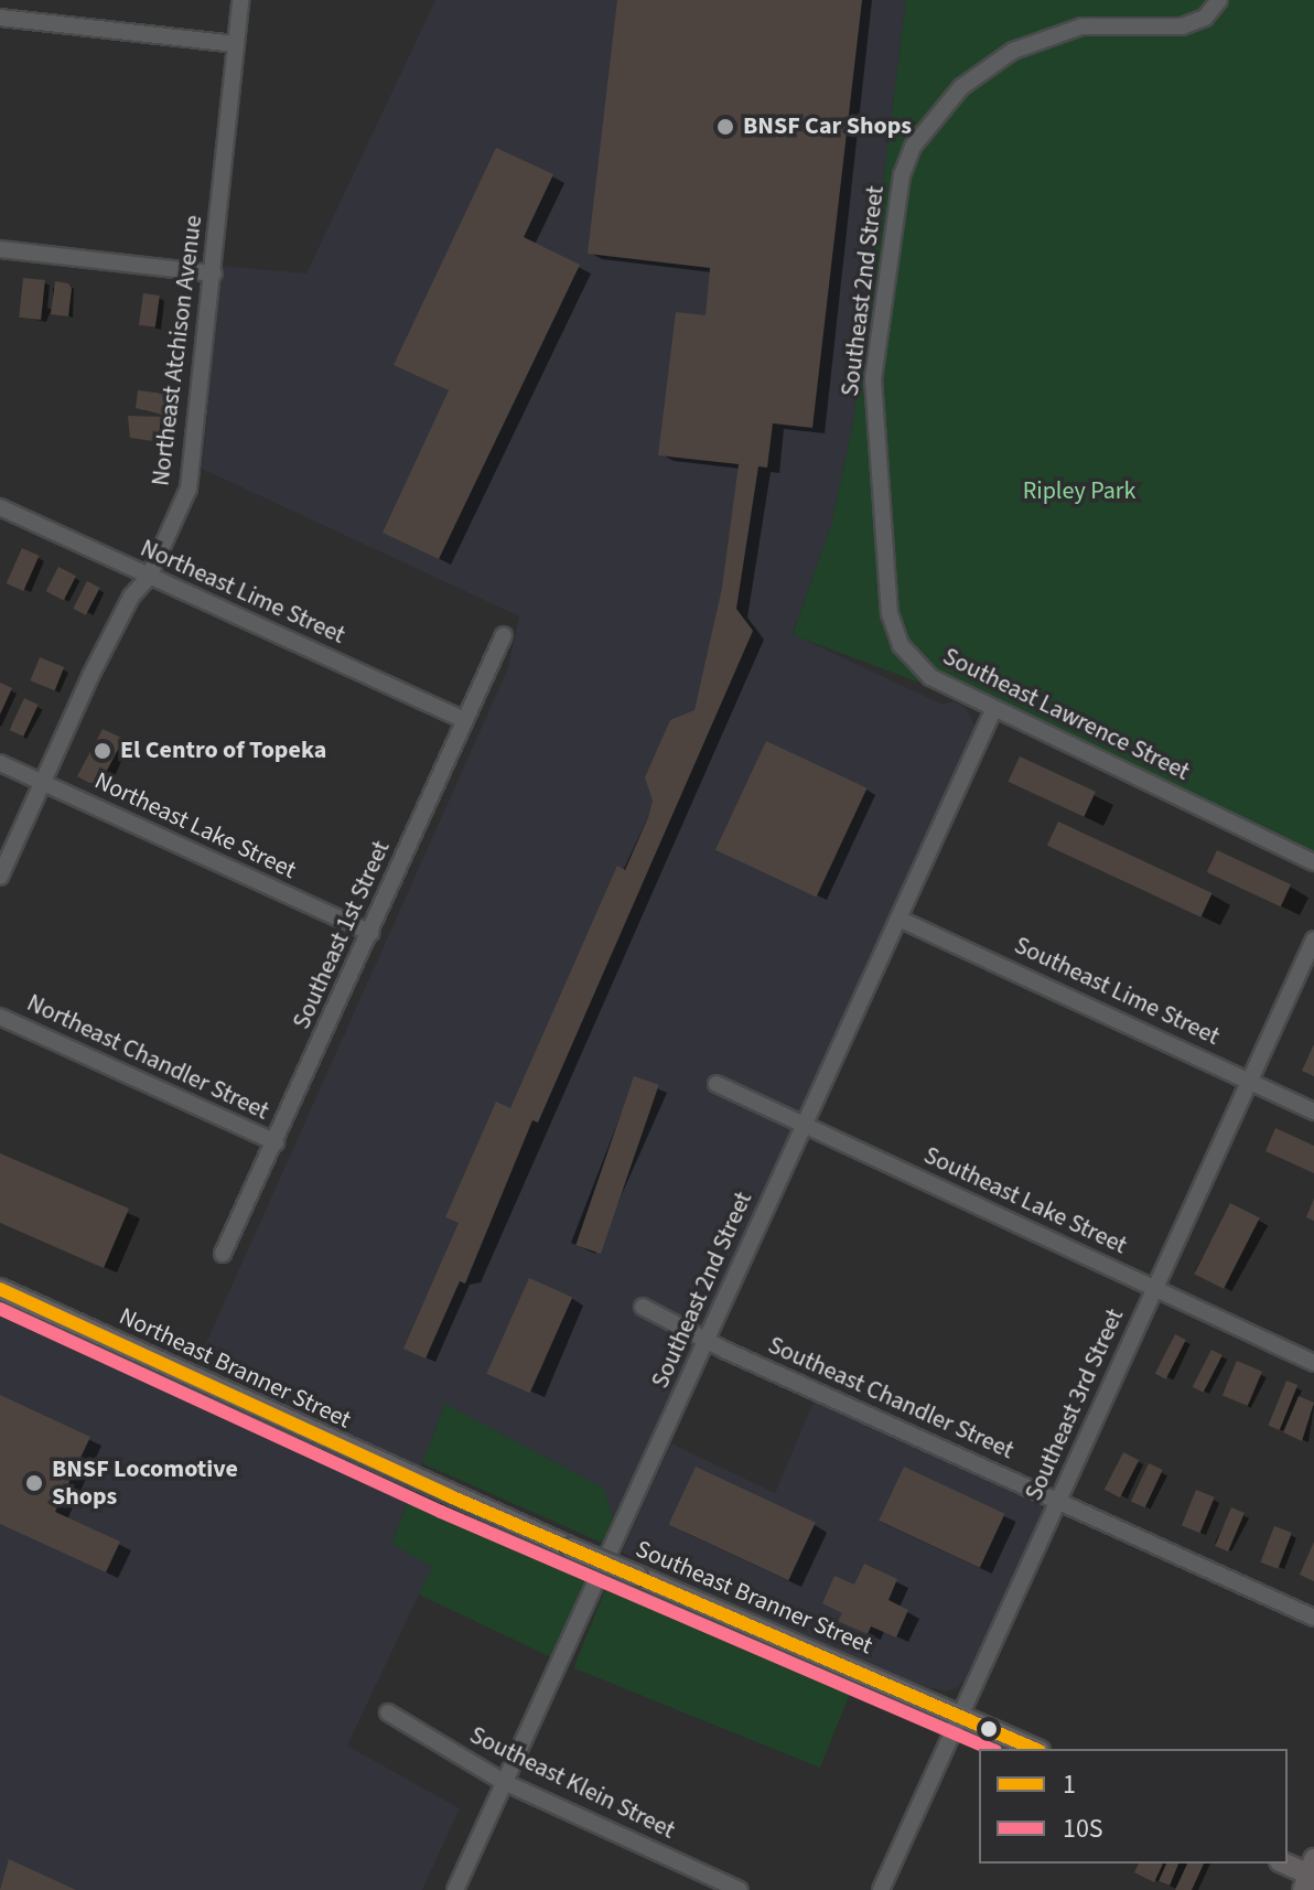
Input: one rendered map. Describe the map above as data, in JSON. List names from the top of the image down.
{
  "streets": {
    "main road": ["Northeast Branner Street", "Southeast Branner Street"],
    "street": [
      "Southeast 2nd Street",
      "Northeast Atchison Avenue",
      "Northeast Lime Street",
      "Southeast Lawrence Street",
      "Northeast Lake Street",
      "Southeast 1st Street",
      "Southeast Lime Street",
      "Northeast Chandler Street",
      "Southeast Lake Street",
      "Southeast Chandler Street",
      "Southeast 3rd Street",
      "Southeast Klein Street"
    ]
  },
  "crossings": [
    ["Southeast 2nd Street", "Southeast Lawrence Street"],
    ["Southeast 2nd Street", "Southeast Lime Street"],
    ["Southeast 2nd Street", "Southeast Lake Street"],
    ["Southeast 2nd Street", "Southeast Chandler Street"],
    ["Southeast 2nd Street", "Southeast Klein Street"],
    ["Northeast Atchison Avenue", "Northeast Lime Street"],
    ["Northeast Atchison Avenue", "Northeast Lake Street"],
    ["Northeast Lime Street", "Southeast 1st Street"],
    ["Northeast Lake Street", "Southeast 1st Street"],
    ["Southeast 1st Street", "Northeast Chandler Street"],
    ["Southeast Lime Street", "Southeast 3rd Street"],
    ["Southeast Lake Street", "Southeast 3rd Street"],
    ["Northeast Branner Street", "Southeast Branner Street"],
    ["Southeast Chandler Street", "Southeast 3rd Street"],
    ["Southeast 3rd Street", "Southeast Branner Street"]
  ],
  "parks": ["Ripley Park"],
  "places": ["BNSF Car Shops", "El Centro of Topeka", "BNSF Locomotive Shops"],
  "lines": ["transit line 1", "transit line 10S"],
  "legend": ["1", "10S"]
}
